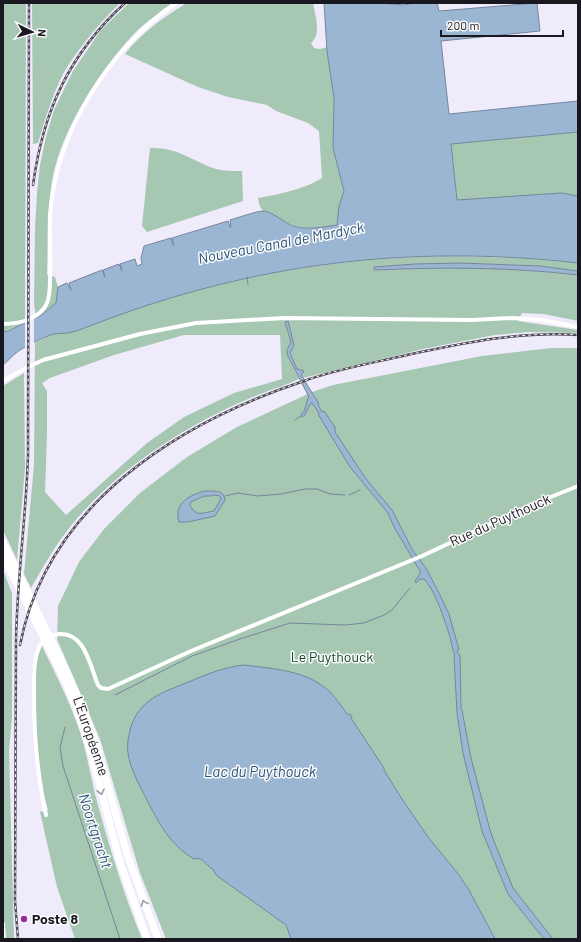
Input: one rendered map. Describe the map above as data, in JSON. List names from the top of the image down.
{
  "streets": {
    "highway": ["L'Européenne"],
    "street": ["Rue du Puythouck"]
  },
  "water": ["Nouveau Canal de Mardyck", "Lac du Puythouck", "Noortgracht"],
  "parks": ["Le Puythouck"],
  "places": ["Poste 8"],
  "scale_bar": "200 m",
  "north": "right"
}
